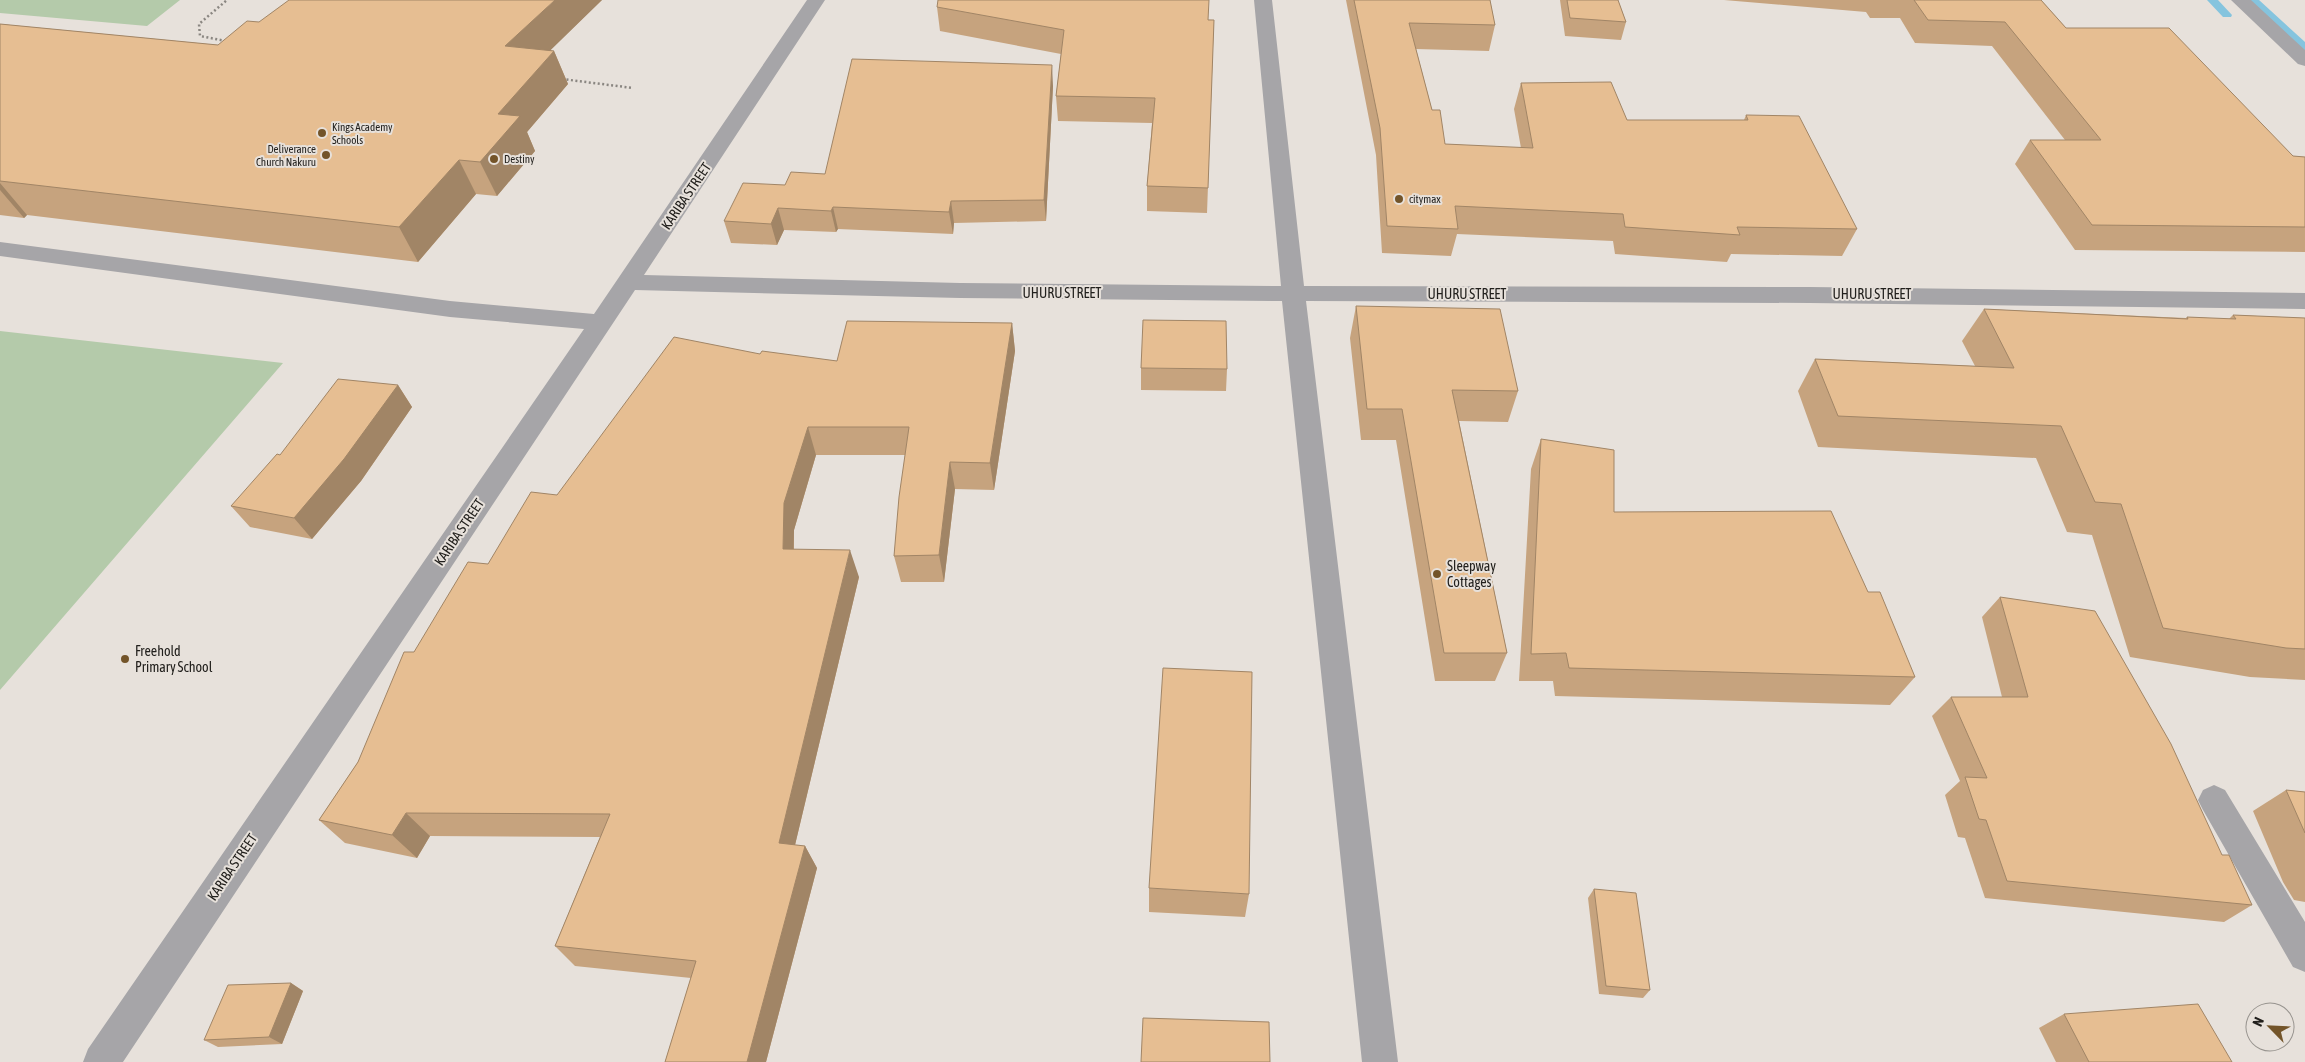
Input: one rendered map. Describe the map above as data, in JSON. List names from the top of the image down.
{
  "streets": {
    "street": ["KARIBA STREET", "UHURU STREET"]
  },
  "crossings": [
    ["KARIBA STREET", "UHURU STREET"]
  ],
  "places": [
    "Kings Academy Schools",
    "Deliverance Church Nakuru",
    "Destiny",
    "citymax",
    "Sleepway Cottages",
    "Freehold Primary School"
  ],
  "north": "top left"
}
